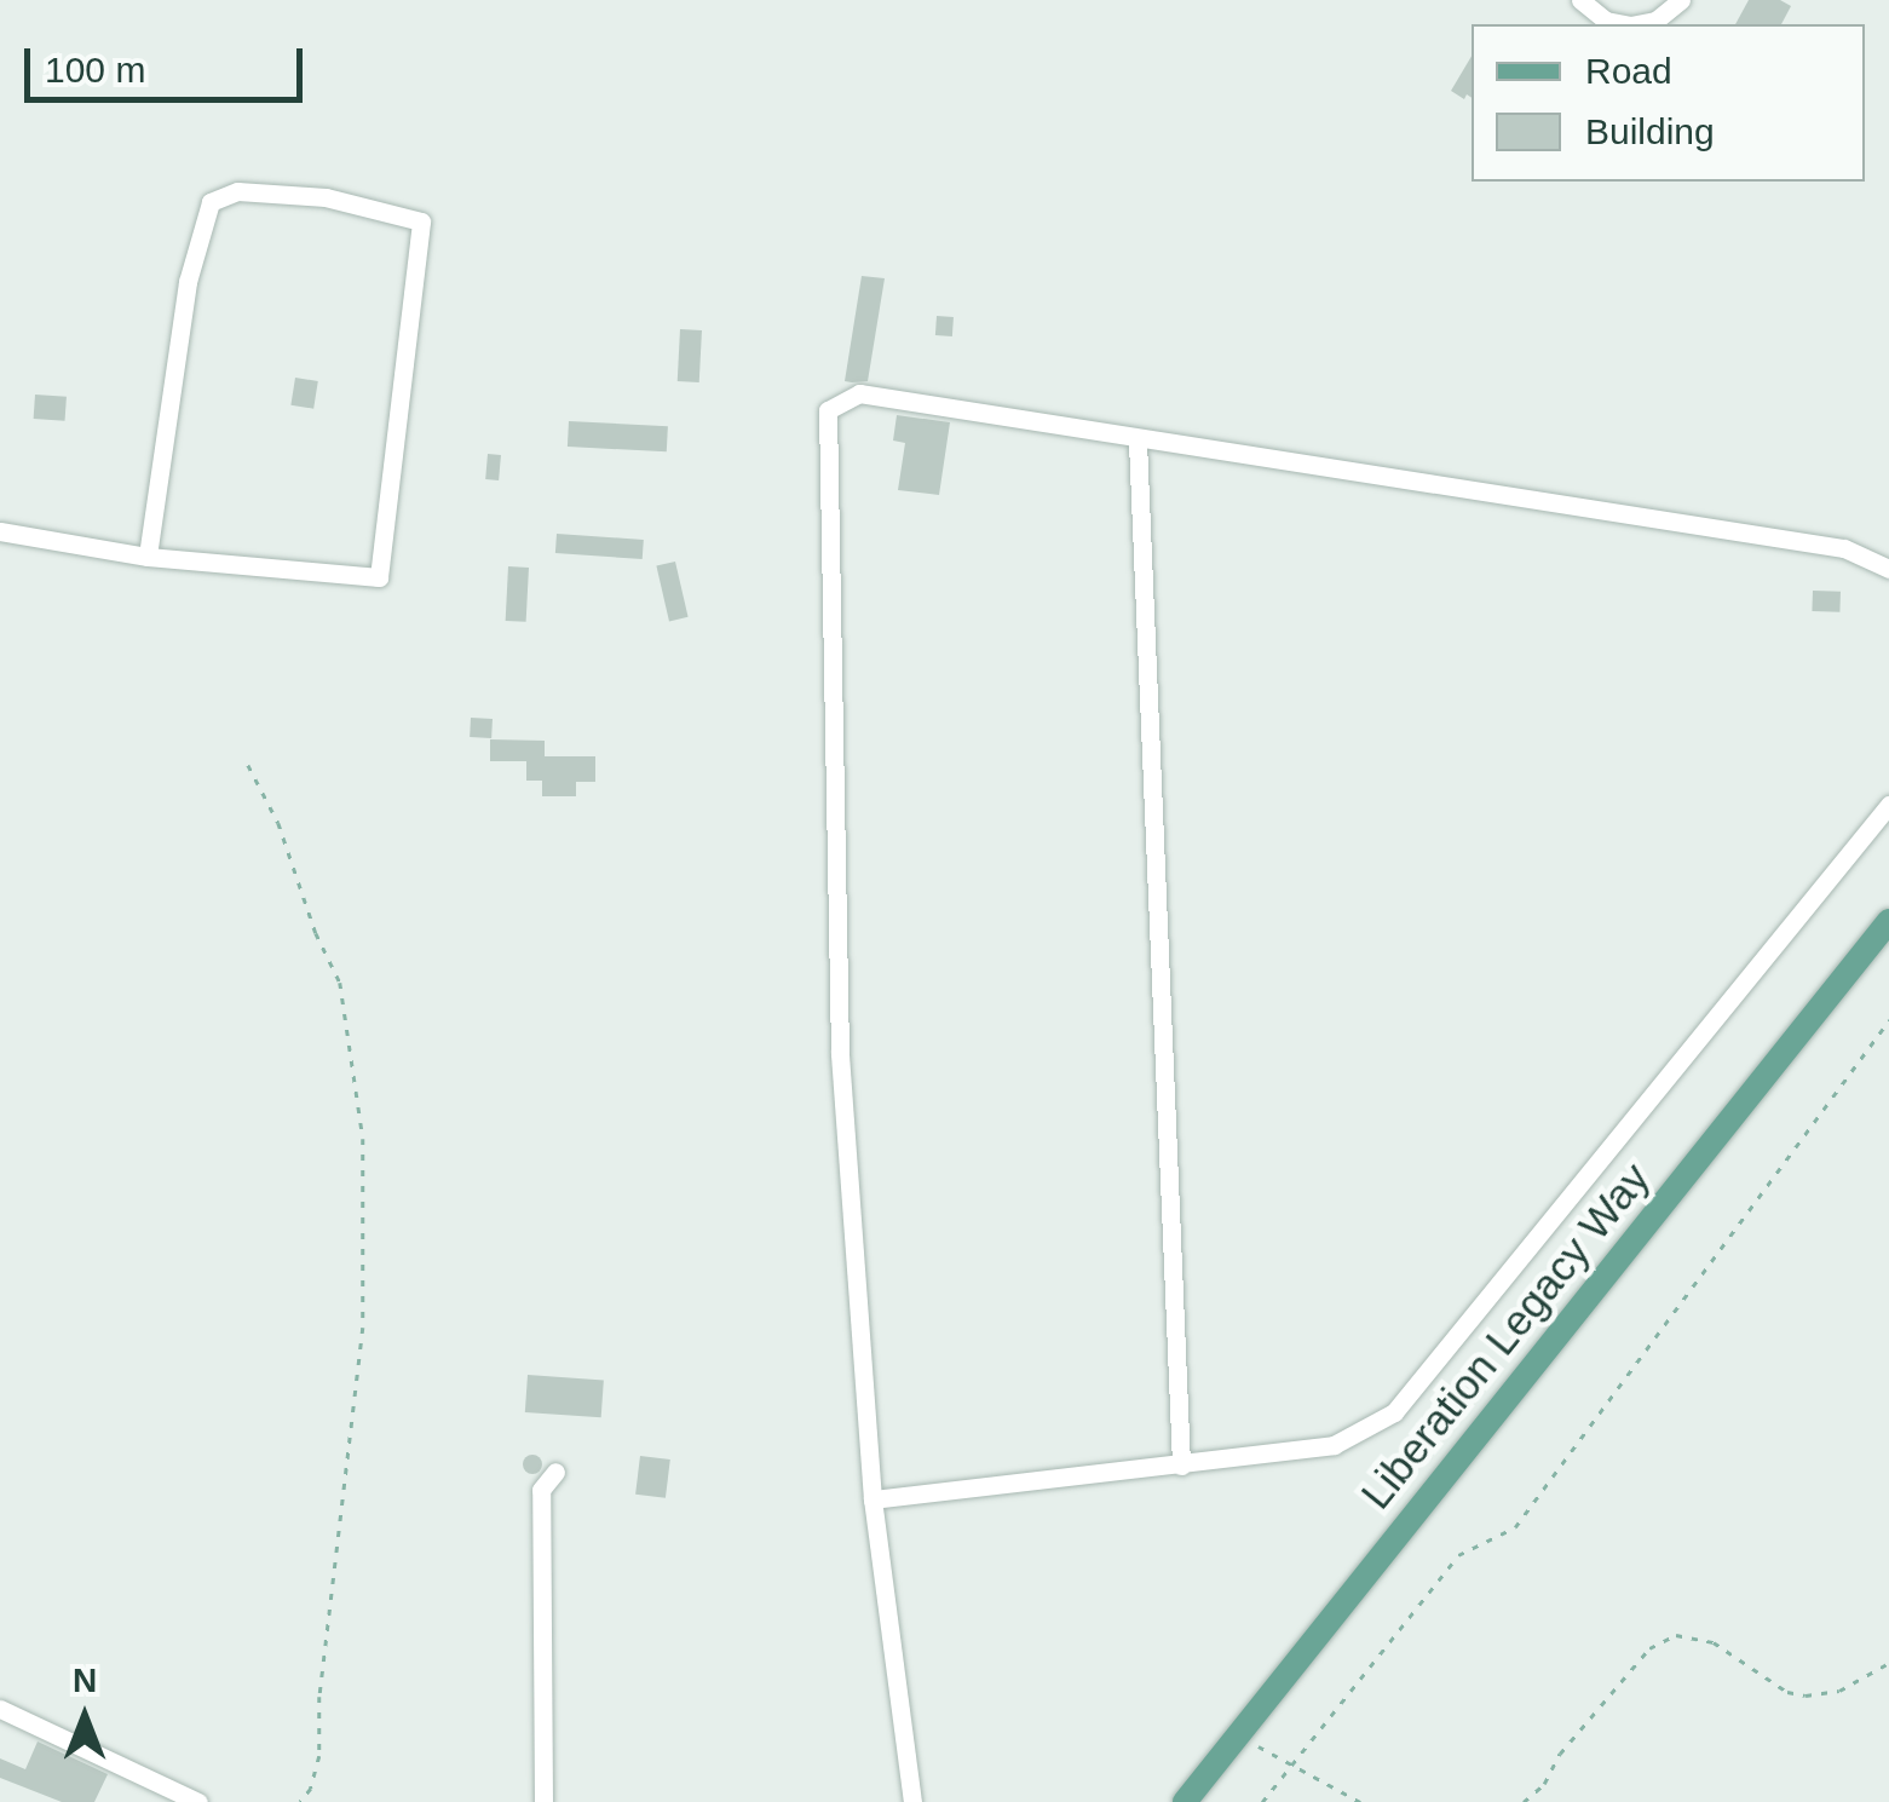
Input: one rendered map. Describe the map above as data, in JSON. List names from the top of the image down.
{
  "streets": {
    "main road": ["Liberation Legacy Way"]
  },
  "legend": ["Road", "Building"],
  "scale_bar": "100 m",
  "north": "top"
}
